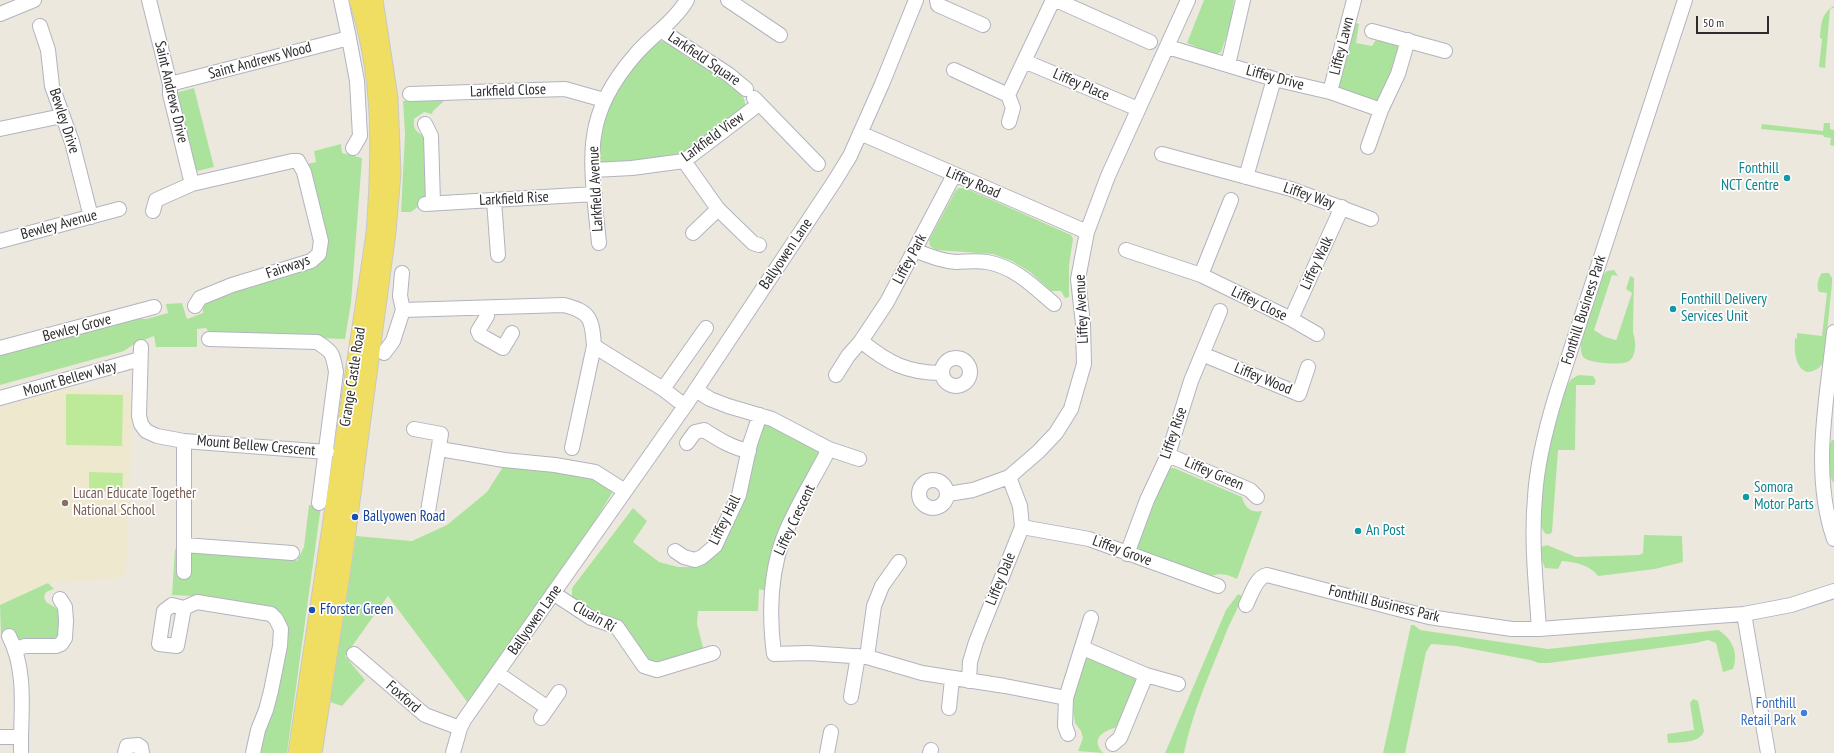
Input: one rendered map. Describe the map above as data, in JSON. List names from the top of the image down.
{
  "streets": {
    "main road": ["Grange Castle Road"],
    "street": [
      "Liffey Lawn",
      "Larkfield Square",
      "Saint Andrews Wood",
      "Liffey Drive",
      "Liffey Place",
      "Larkfield Close",
      "Saint Andrews Drive",
      "Bewley Drive",
      "Larkfield View",
      "Liffey Road",
      "Larkfield Avenue",
      "Liffey Way",
      "Larkfield Rise",
      "Bewley Avenue",
      "Ballyowen Lane",
      "Liffey Park",
      "Liffey Walk",
      "Fairways",
      "Liffey Close",
      "Liffey Avenue",
      "Fonthill Business Park",
      "Bewley Grove",
      "Mount Bellew Way",
      "Liffey Wood",
      "Liffey Rise",
      "Mount Bellew Crescent",
      "Liffey Green",
      "Liffey Hall",
      "Liffey Crescent",
      "Liffey Grove",
      "Liffey Dale",
      "Cluain Rí",
      "Foxford"
    ]
  },
  "crossings": [
    ["Liffey Lawn", "Liffey Drive"],
    ["Larkfield Square", "Larkfield View"],
    ["Larkfield Square", "Larkfield Avenue"],
    ["Saint Andrews Wood", "Saint Andrews Drive"],
    ["Liffey Drive", "Liffey Avenue"],
    ["Liffey Place", "Liffey Avenue"],
    ["Larkfield Close", "Larkfield Avenue"],
    ["Saint Andrews Drive", "Fairways"],
    ["Bewley Drive", "Bewley Avenue"],
    ["Larkfield View", "Larkfield Avenue"],
    ["Liffey Road", "Ballyowen Lane"],
    ["Liffey Road", "Liffey Park"],
    ["Liffey Road", "Liffey Avenue"],
    ["Larkfield Avenue", "Larkfield Rise"],
    ["Liffey Way", "Liffey Walk"],
    ["Ballyowen Lane", "Cluain Rí"],
    ["Ballyowen Lane", "Foxford"],
    ["Liffey Walk", "Liffey Close"],
    ["Liffey Avenue", "Liffey Dale"],
    ["Mount Bellew Way", "Mount Bellew Crescent"],
    ["Liffey Wood", "Liffey Rise"],
    ["Liffey Rise", "Liffey Green"],
    ["Liffey Rise", "Liffey Grove"],
    ["Liffey Crescent", "Liffey Dale"],
    ["Liffey Grove", "Liffey Dale"]
  ],
  "places": [
    "Fonthill NCT Centre",
    "Fonthill Delivery Services Unit",
    "Somora Motor Parts",
    "Lucan Educate Together National School",
    "Ballyowen Road",
    "An Post",
    "Fforster Green",
    "Fonthill Retail Park"
  ],
  "scale_bar": "50 m"
}
